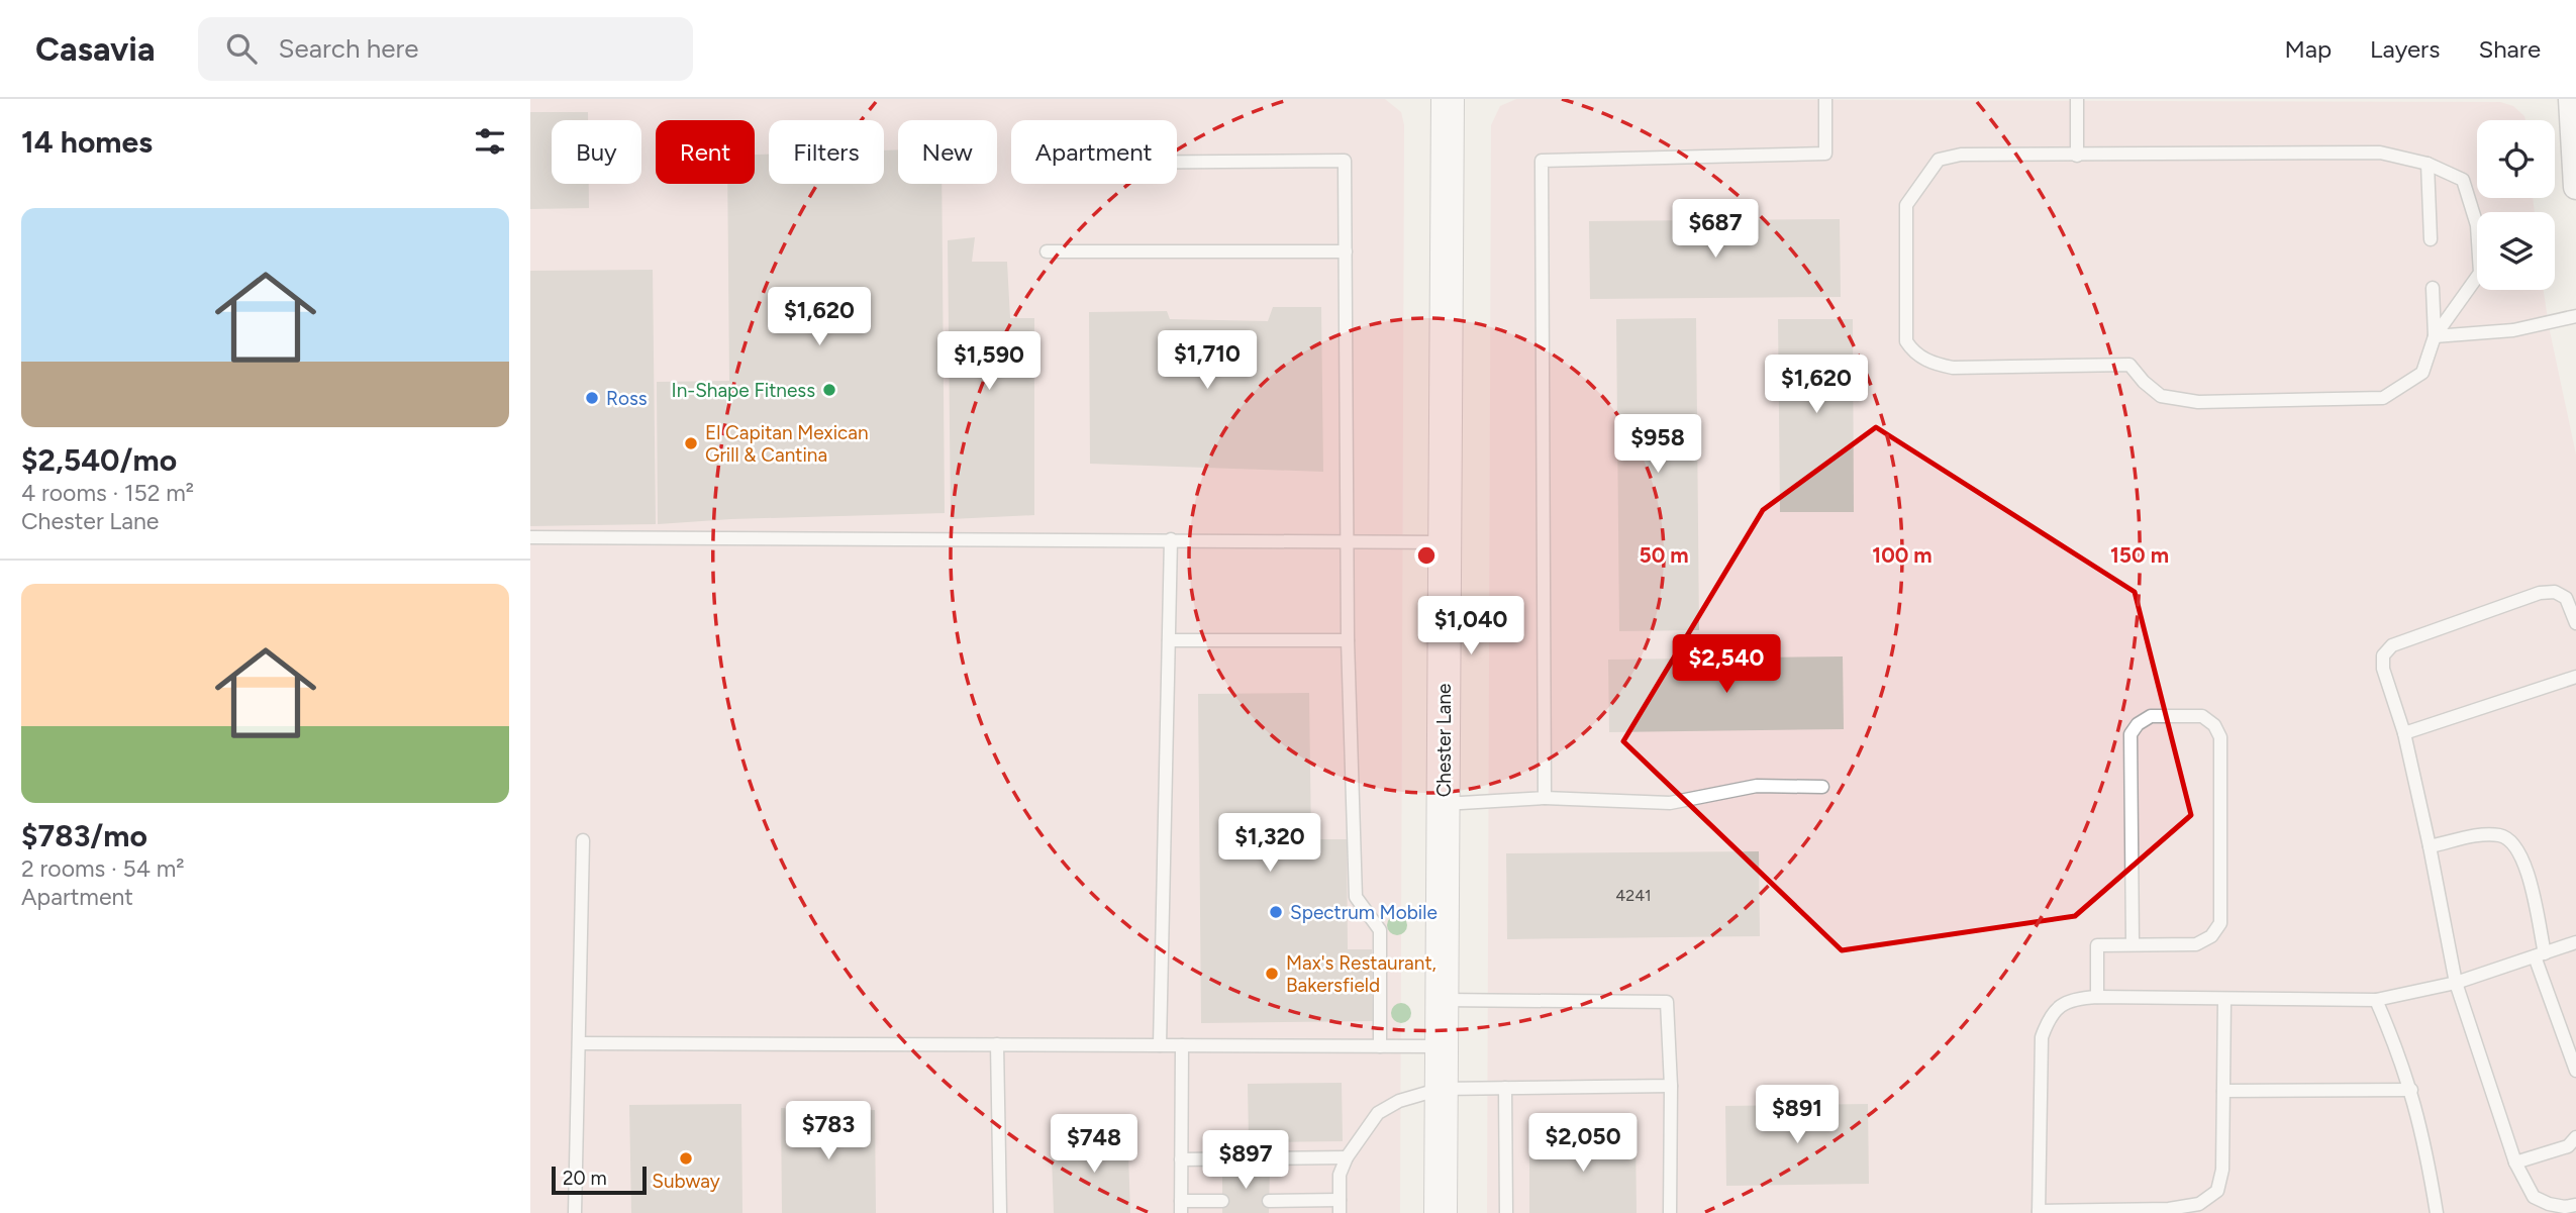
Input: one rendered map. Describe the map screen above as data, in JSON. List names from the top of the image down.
{
  "streets": {
    "street": ["Chester Lane"]
  },
  "places": [
    "In-Shape Fitness",
    "Ross",
    "El Capitan Mexican Grill & Cantina",
    "Spectrum Mobile",
    "Max's Restaurant, Bakersfield",
    "Subway"
  ],
  "house_numbers": ["4241"],
  "scale_bar": "20 m",
  "page": {
    "header": "Casavia",
    "search": "Search here",
    "nav": ["Map", "Layers", "Share"],
    "heading": "14 homes",
    "chip": [
      "Buy",
      "Rent",
      "Filters",
      "New",
      "Apartment"
    ],
    "list": [
      {
        "name": "$2,540/mo",
        "note": "4 rooms · 152 m² · Chester Lane"
      },
      {
        "name": "$783/mo",
        "note": "2 rooms · 54 m² · Apartment"
      }
    ],
    "price": [
      "$687",
      "$1,620",
      "$1,710",
      "$1,590",
      "$1,620",
      "$958",
      "$1,040",
      "$2,540",
      "$1,320",
      "$891",
      "$783",
      "$2,050",
      "$748",
      "$897"
    ],
    "scale": "20 m"
  },
  "rings": ["50 m", "100 m", "150 m"]
}
